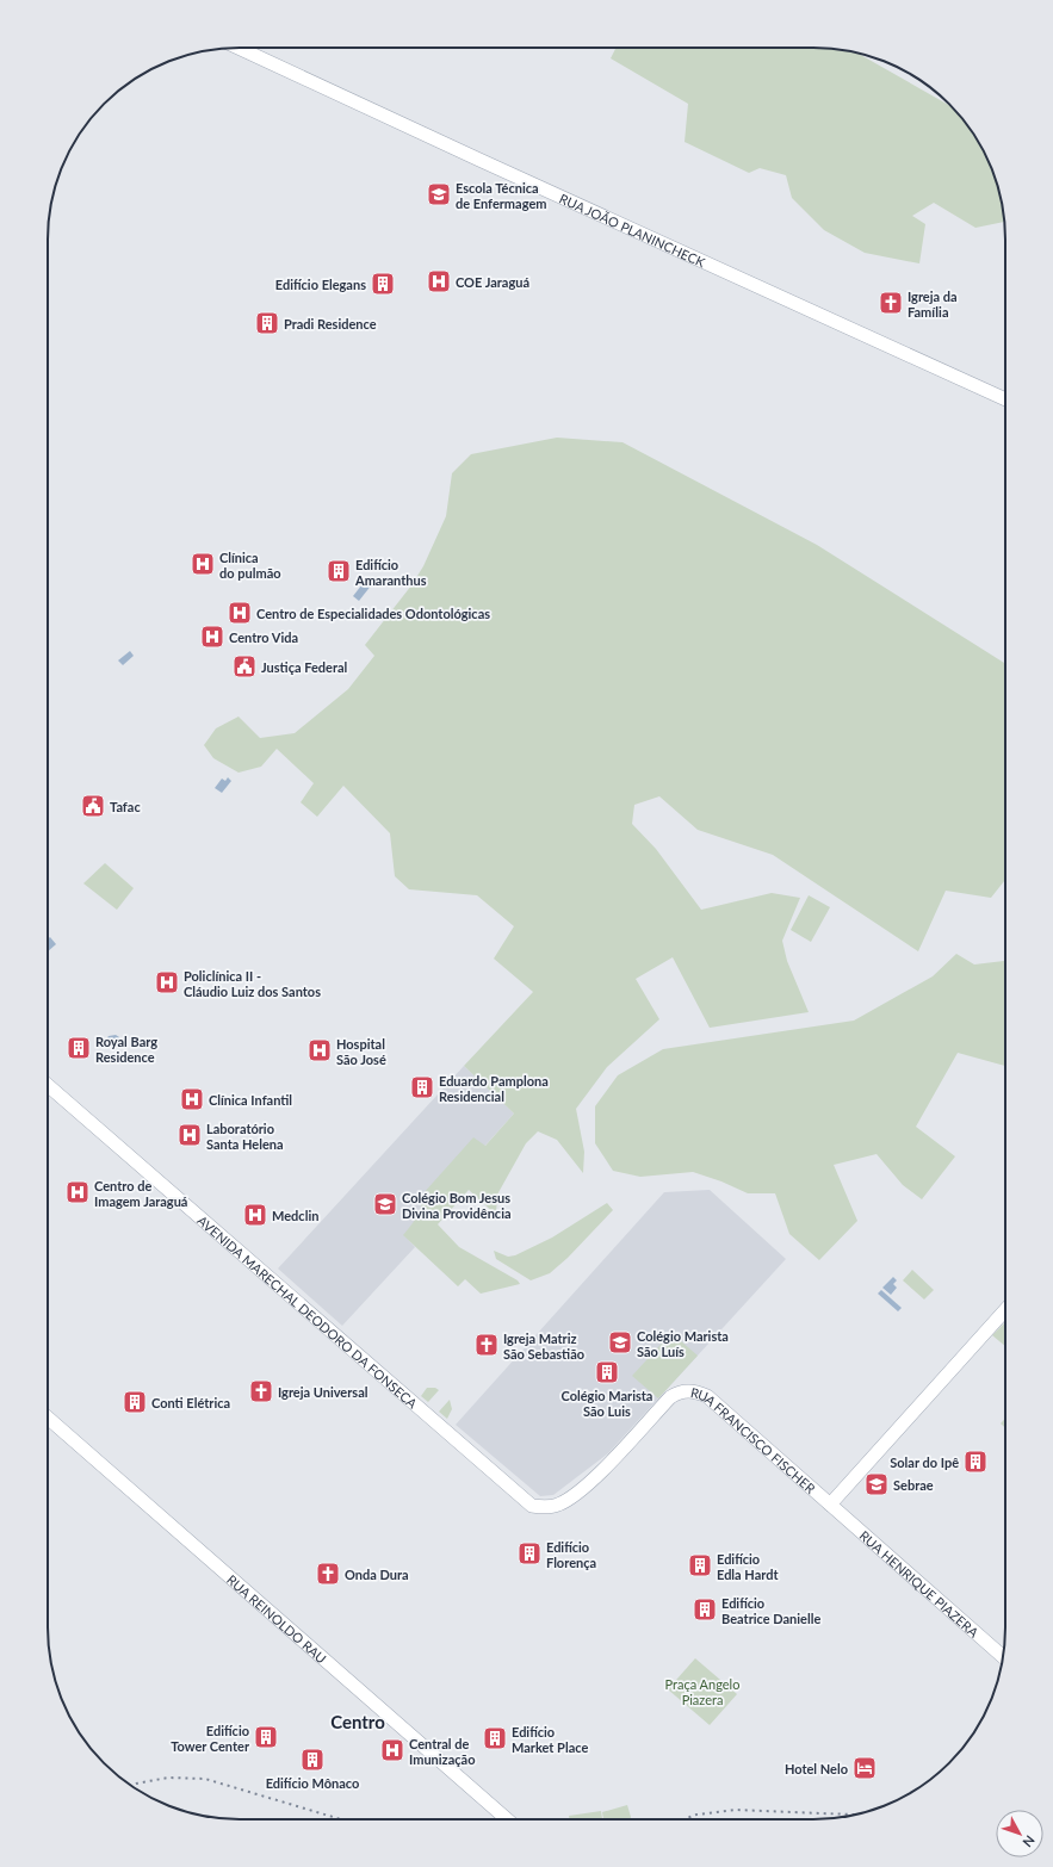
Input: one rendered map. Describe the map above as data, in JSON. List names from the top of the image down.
{
  "streets": {
    "main road": [
      "RUA JOÃO PLANINCHECK",
      "AVENIDA MARECHAL DEODORO DA FONSECA",
      "RUA FRANCISCO FISCHER",
      "RUA HENRIQUE PIAZERA",
      "RUA REINOLDO RAU"
    ]
  },
  "crossings": [
    ["AVENIDA MARECHAL DEODORO DA FONSECA", "RUA FRANCISCO FISCHER"],
    ["RUA FRANCISCO FISCHER", "RUA HENRIQUE PIAZERA"]
  ],
  "districts": ["Centro"],
  "parks": ["Praça Angelo Piazera"],
  "places": {
    "school or university": [
      "Escola Técnica de Enfermagem",
      "Colégio Bom Jesus Divina Providência",
      "Colégio Marista São Luís",
      "Sebrae"
    ],
    "hospital": [
      "COE Jaraguá",
      "Clínica do pulmão",
      "Centro de Especialidades Odontológicas",
      "Centro Vida",
      "Policlínica II - Cláudio Luiz dos Santos",
      "Hospital São José",
      "Clínica Infantil",
      "Laboratório Santa Helena",
      "Centro de Imagem Jaraguá",
      "Medclin",
      "Central de Imunização"
    ],
    "building": [
      "Edifício Elegans",
      "Pradi Residence",
      "Edifício Amaranthus",
      "Royal Barg Residence",
      "Eduardo Pamplona Residencial",
      "Colégio Marista São Luis",
      "Conti Elétrica",
      "Solar do Ipê",
      "Edifício Florença",
      "Edifício Edla Hardt",
      "Edifício Beatrice Danielle",
      "Edifício Tower Center",
      "Edifício Market Place",
      "Edifício Mônaco"
    ],
    "church": [
      "Igreja da Família",
      "Igreja Matriz São Sebastião",
      "Igreja Universal",
      "Onda Dura"
    ],
    "public building": ["Justiça Federal", "Tafac"],
    "hotel": ["Hotel Nelo"]
  },
  "north": "bottom right"
}
